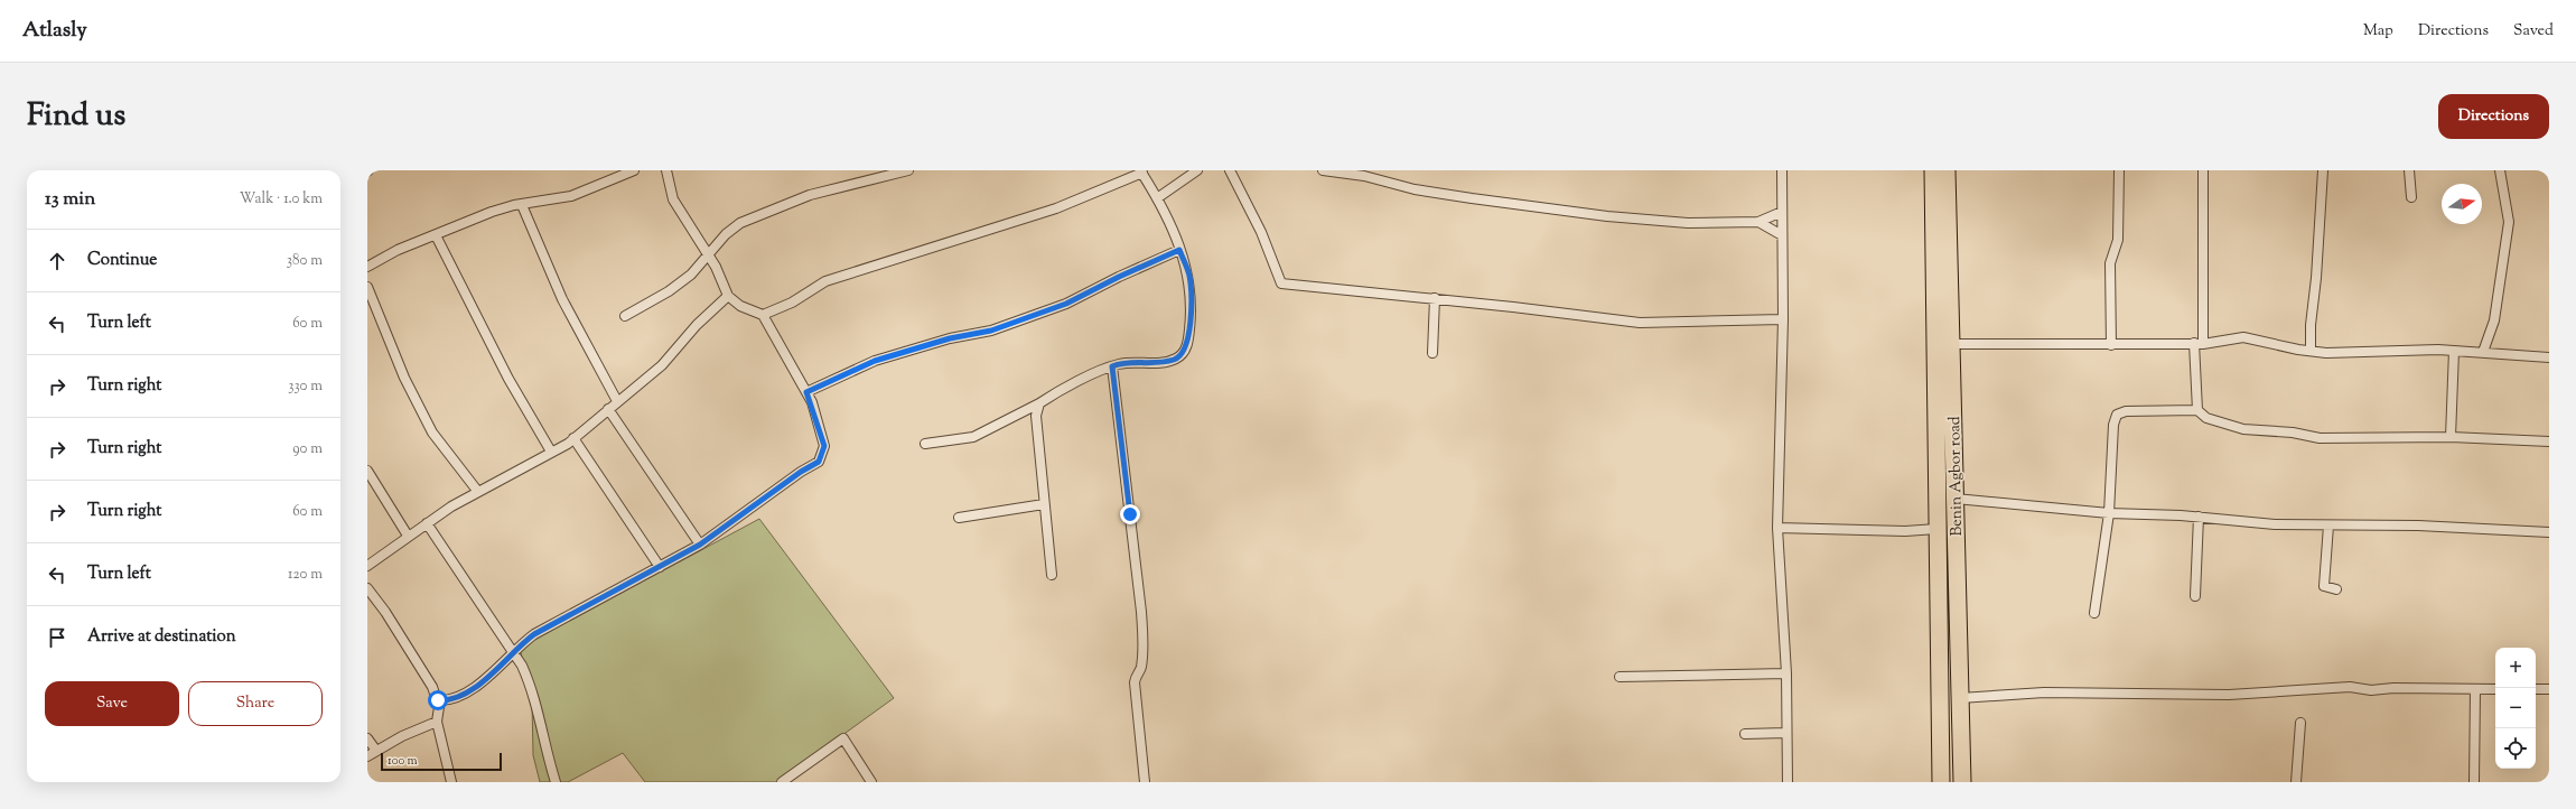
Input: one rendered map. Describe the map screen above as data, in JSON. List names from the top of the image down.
{
  "streets": {
    "highway": ["Benin Agbor road"]
  },
  "scale_bar": "100 m",
  "north": "right",
  "page": {
    "header": "Atlasly",
    "nav": ["Map", "Directions", "Saved"],
    "title": "Find us",
    "buttons": [
      "Directions",
      ["Save", "Share"]
    ],
    "heading": ["13 min", "Walk · 1.0 km"],
    "list": [
      ["Continue", "380 m"],
      ["Turn left", "60 m"],
      ["Turn right", "330 m"],
      ["Turn right", "90 m"],
      ["Turn right", "60 m"],
      ["Turn left", "120 m"],
      "Arrive at destination"
    ],
    "map_buttons": ["+", "−"],
    "scale": "100 m"
  }
}
